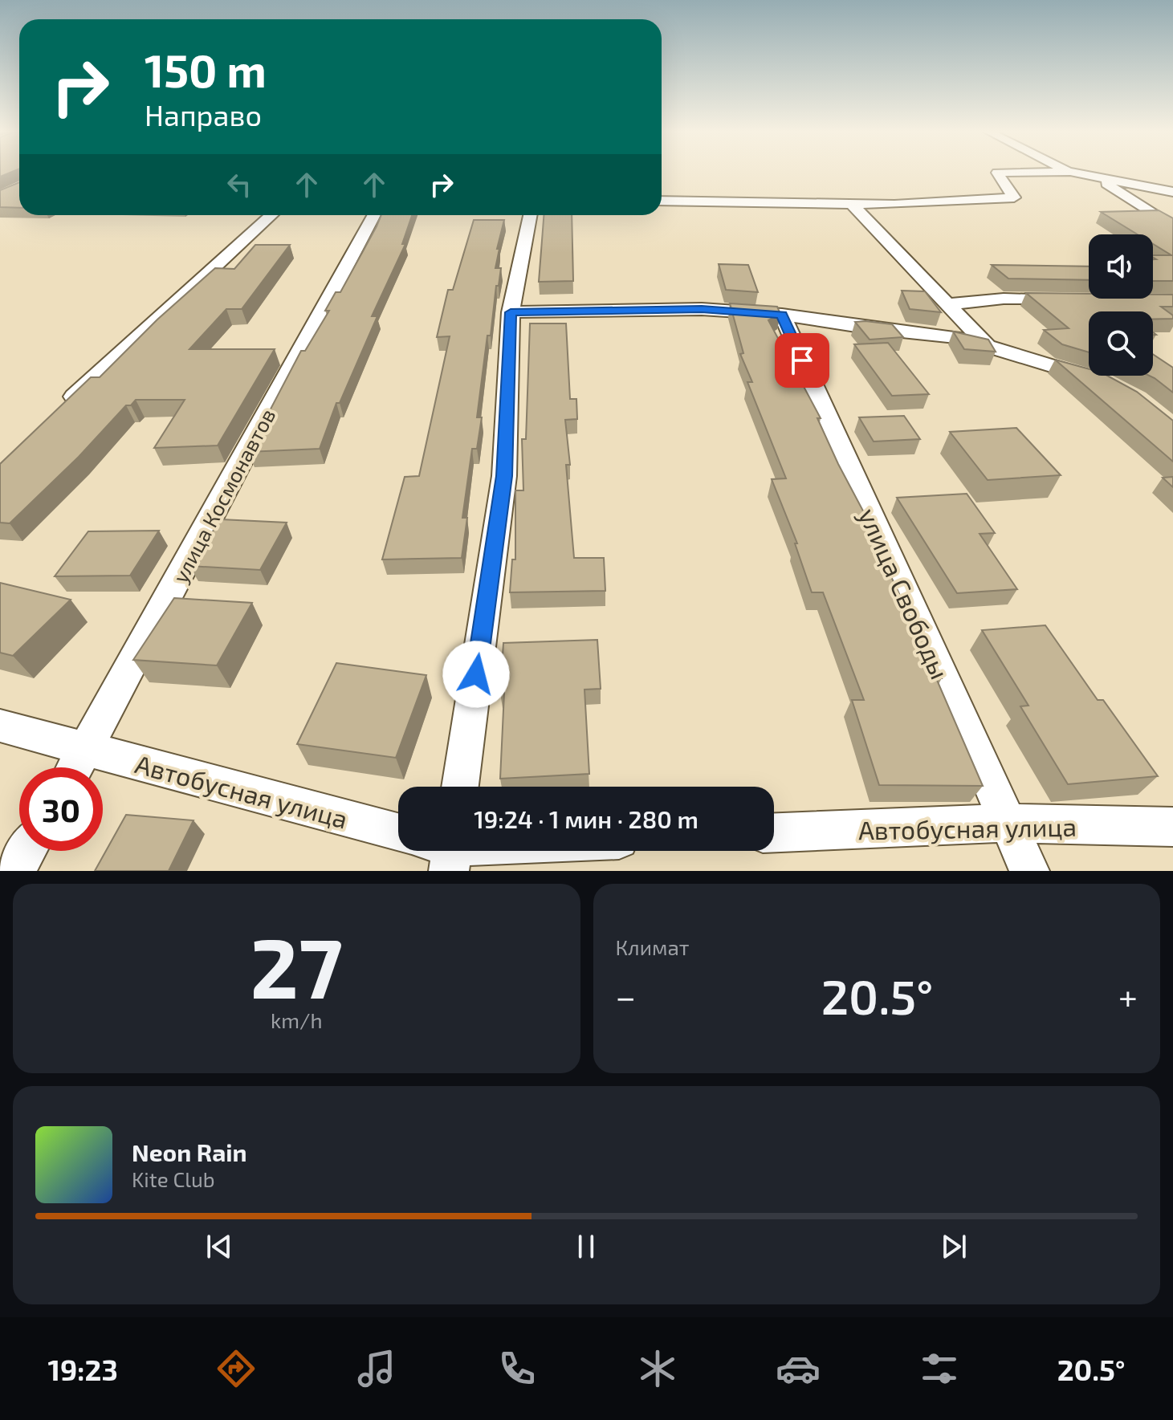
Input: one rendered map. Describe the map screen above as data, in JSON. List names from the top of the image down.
{
  "streets": {
    "street": ["улица Космонавтов", "улица Свободы", "Автобусная улица"]
  },
  "crossings": [
    ["улица Космонавтов", "Автобусная улица"],
    ["улица Свободы", "Автобусная улица"]
  ],
  "page": {
    "turn": ["150 m", "Направо"],
    "limit": "30",
    "trip": "19:24 · 1 мин · 280 m",
    "tile": [
      ["27", "km/h"],
      "Климат"
    ],
    "heat": ["−", "20.5°", "+"],
    "song": ["Neon Rain", "Kite Club"],
    "tabs": ["19:23", "20.5°"]
  }
}
